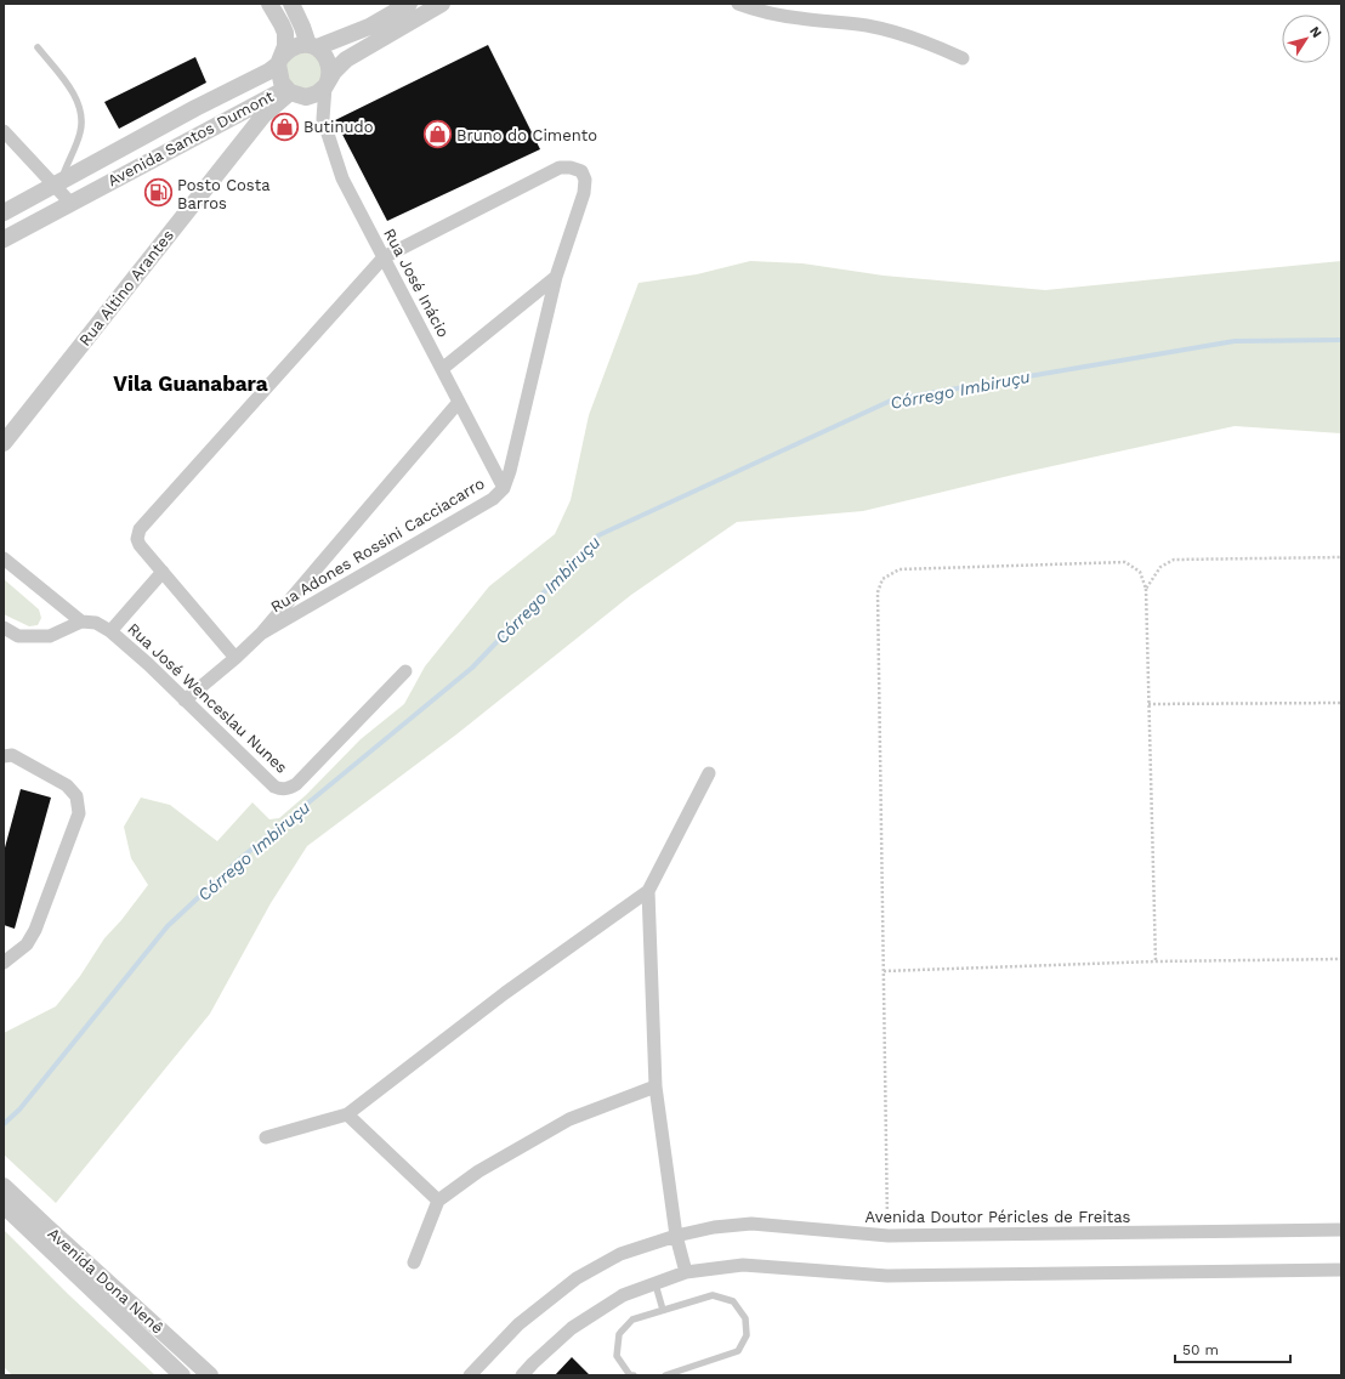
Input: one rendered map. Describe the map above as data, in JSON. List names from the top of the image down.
{
  "streets": {
    "street": [
      "Avenida Santos Dumont",
      "Rua José Inácio",
      "Rua Altino Arantes",
      "Rua Adones Rossini Cacciacarro",
      "Rua José Wenceslau Nunes",
      "Avenida Doutor Péricles de Freitas",
      "Avenida Dona Nenê"
    ]
  },
  "crossings": [
    ["Avenida Santos Dumont", "Rua José Inácio"],
    ["Avenida Santos Dumont", "Rua Altino Arantes"],
    ["Rua José Inácio", "Rua Altino Arantes"],
    ["Rua José Inácio", "Rua Adones Rossini Cacciacarro"]
  ],
  "districts": ["Vila Guanabara"],
  "water": ["Córrego Imbiruçu"],
  "places": {
    "shop": ["Butinudo", "Bruno do Cimento"],
    "fuel station": ["Posto Costa Barros"]
  },
  "scale_bar": "50 m",
  "north": "top right"
}
